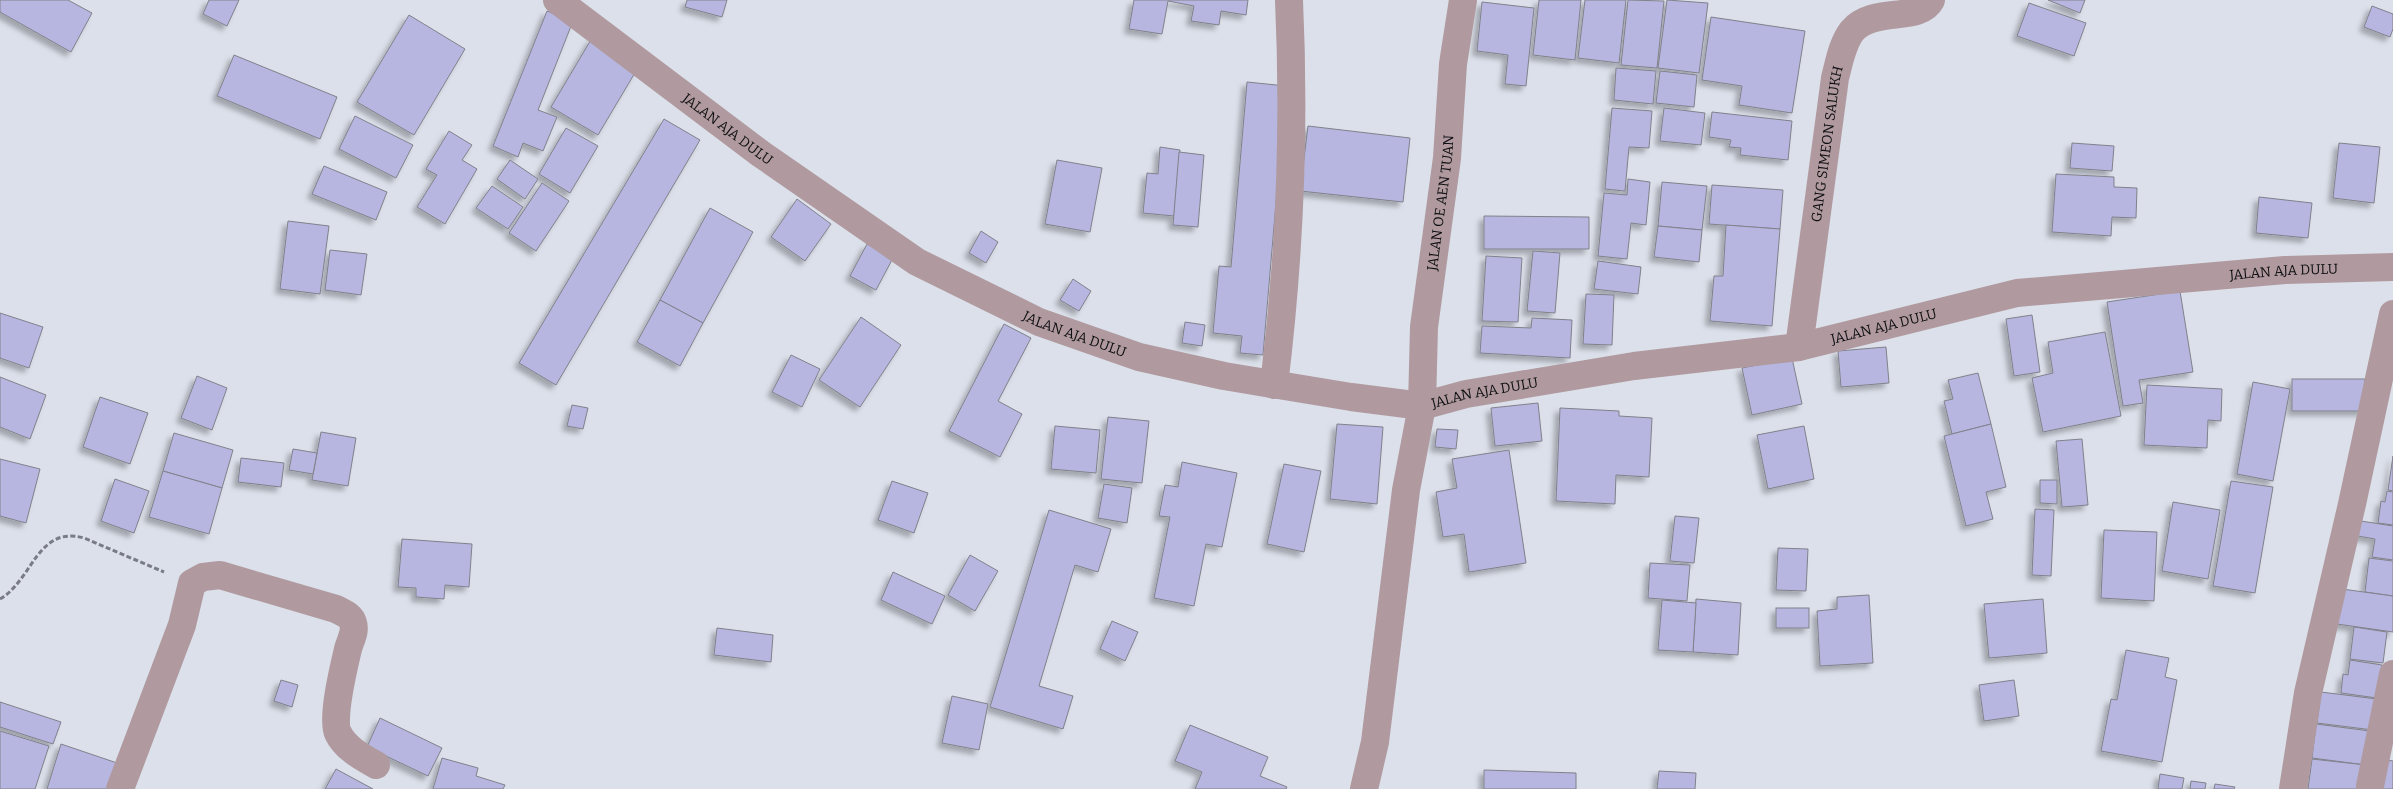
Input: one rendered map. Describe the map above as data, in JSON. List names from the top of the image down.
{
  "streets": {
    "street": ["JALAN AJA DULU", "GANG SIMEON SALUKH", "JALAN OE AEN TUAN"]
  },
  "crossings": [
    ["JALAN AJA DULU", "GANG SIMEON SALUKH"],
    ["JALAN AJA DULU", "JALAN OE AEN TUAN"]
  ]
}
